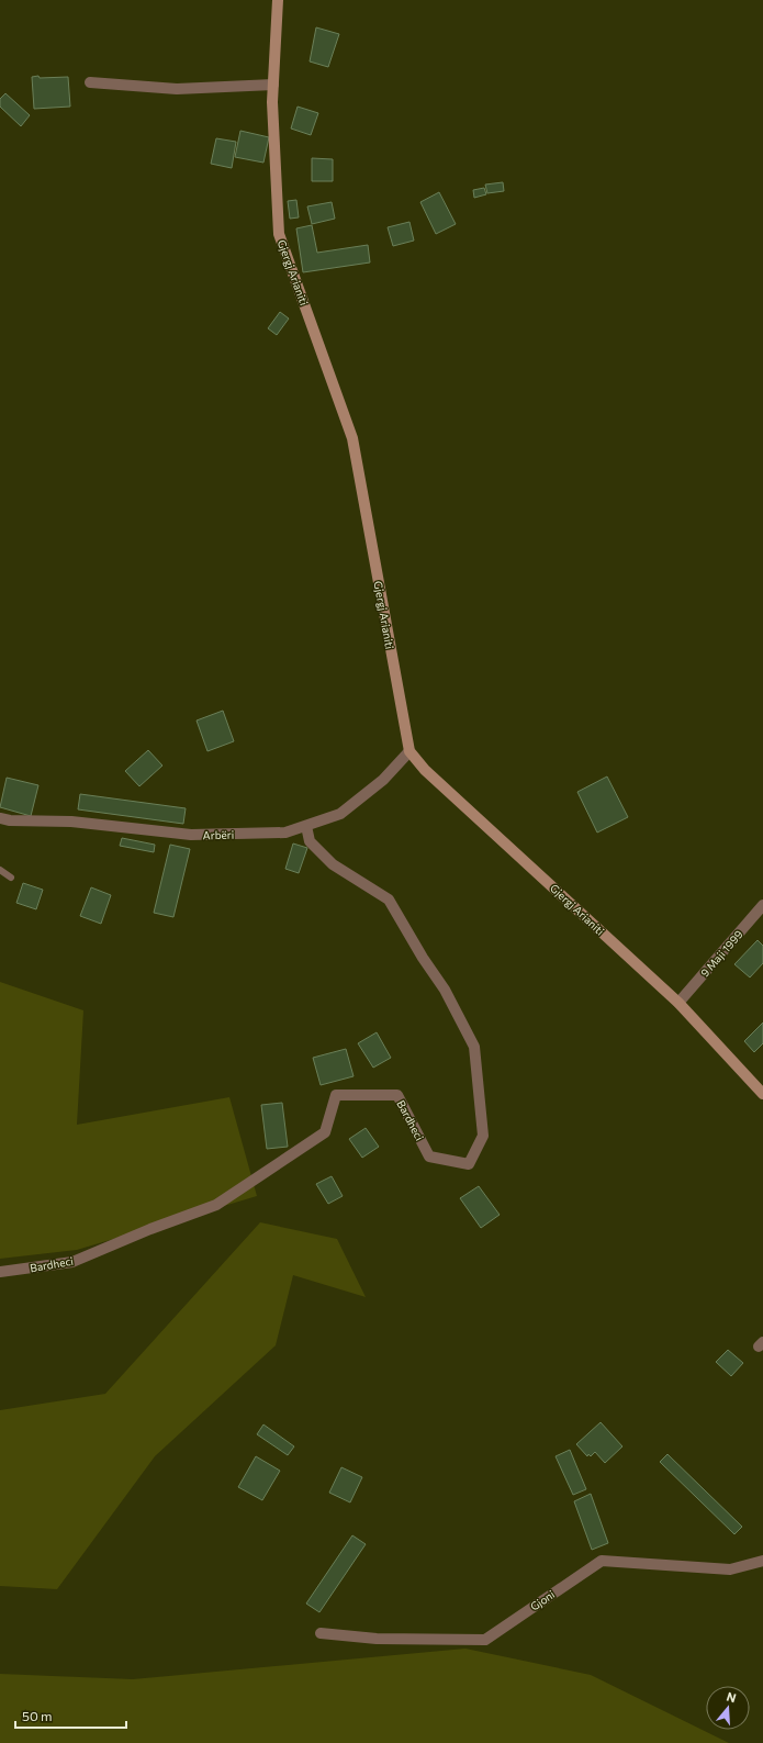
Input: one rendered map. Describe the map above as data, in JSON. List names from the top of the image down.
{
  "streets": {
    "main road": ["Gjergj Arianiti"],
    "street": [
      "Arbëri",
      "9 Maji 1999",
      "Bardheci",
      "Gjoni"
    ]
  },
  "crossings": [
    ["Gjergj Arianiti", "Arbëri"],
    ["Gjergj Arianiti", "9 Maji 1999"],
    ["Arbëri", "Bardheci"]
  ],
  "scale_bar": "50 m",
  "north": "top"
}
